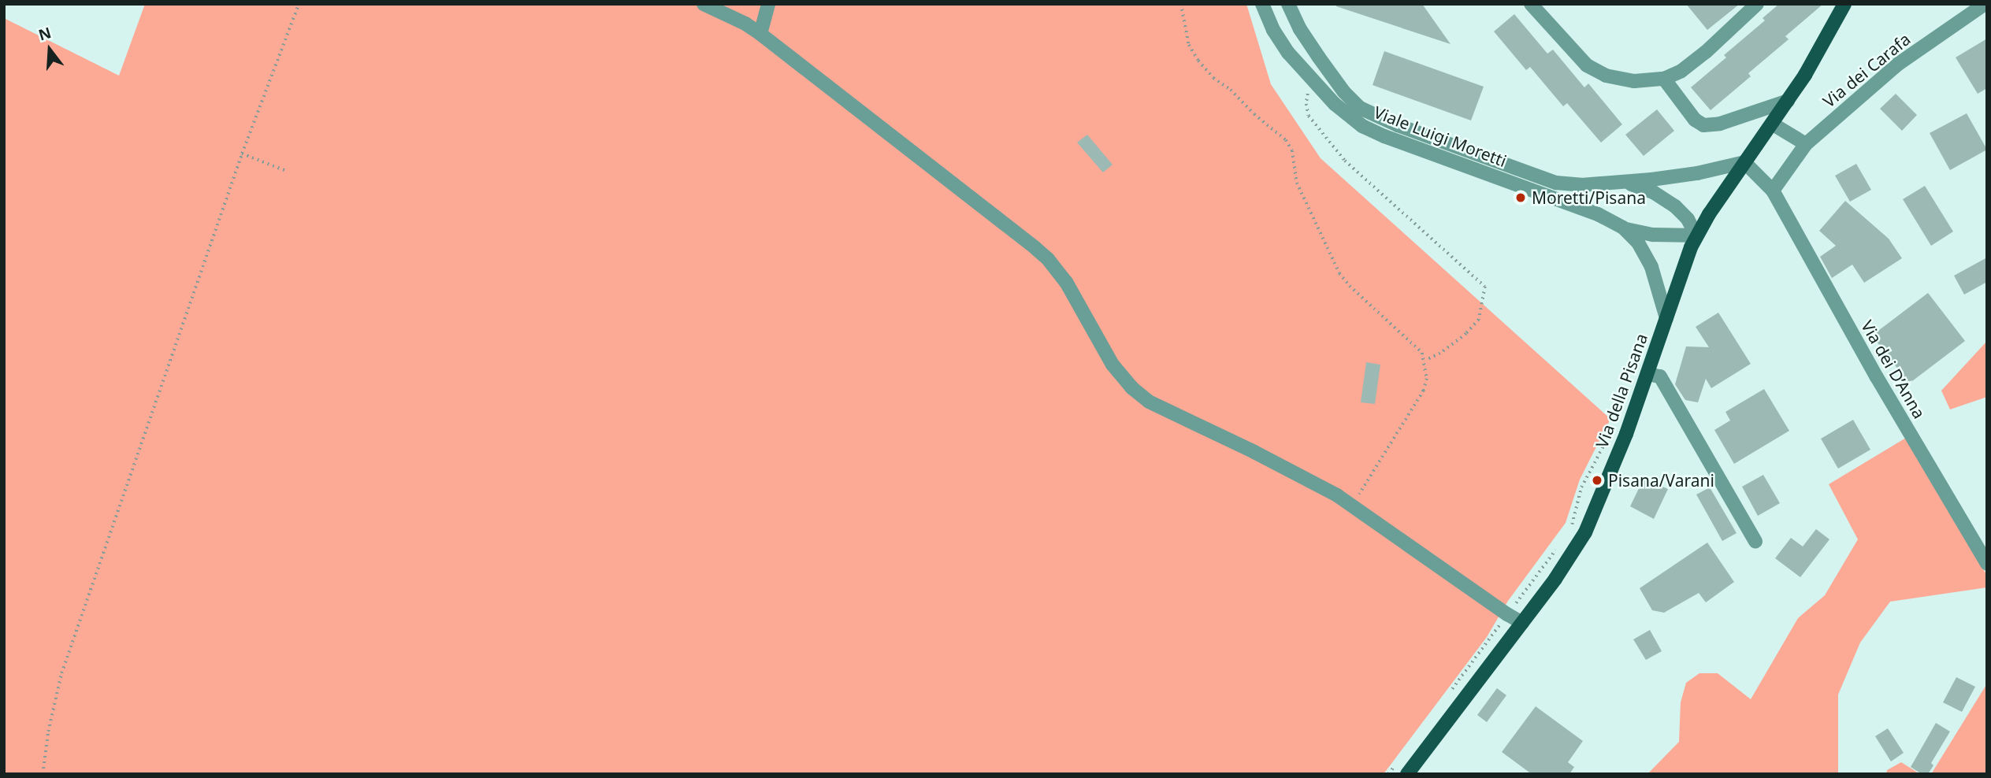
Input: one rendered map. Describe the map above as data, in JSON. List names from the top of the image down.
{
  "streets": {
    "main road": ["Via della Pisana"],
    "street": ["Via dei Carafa", "Viale Luigi Moretti", "Via dei D’Anna"]
  },
  "crossings": [
    ["Via dei Carafa", "Via dei D’Anna"],
    ["Viale Luigi Moretti", "Via dei D’Anna"],
    ["Viale Luigi Moretti", "Via della Pisana"],
    ["Via dei D’Anna", "Via della Pisana"]
  ],
  "places": ["Moretti/Pisana", "Pisana/Varani"],
  "north": "top"
}
